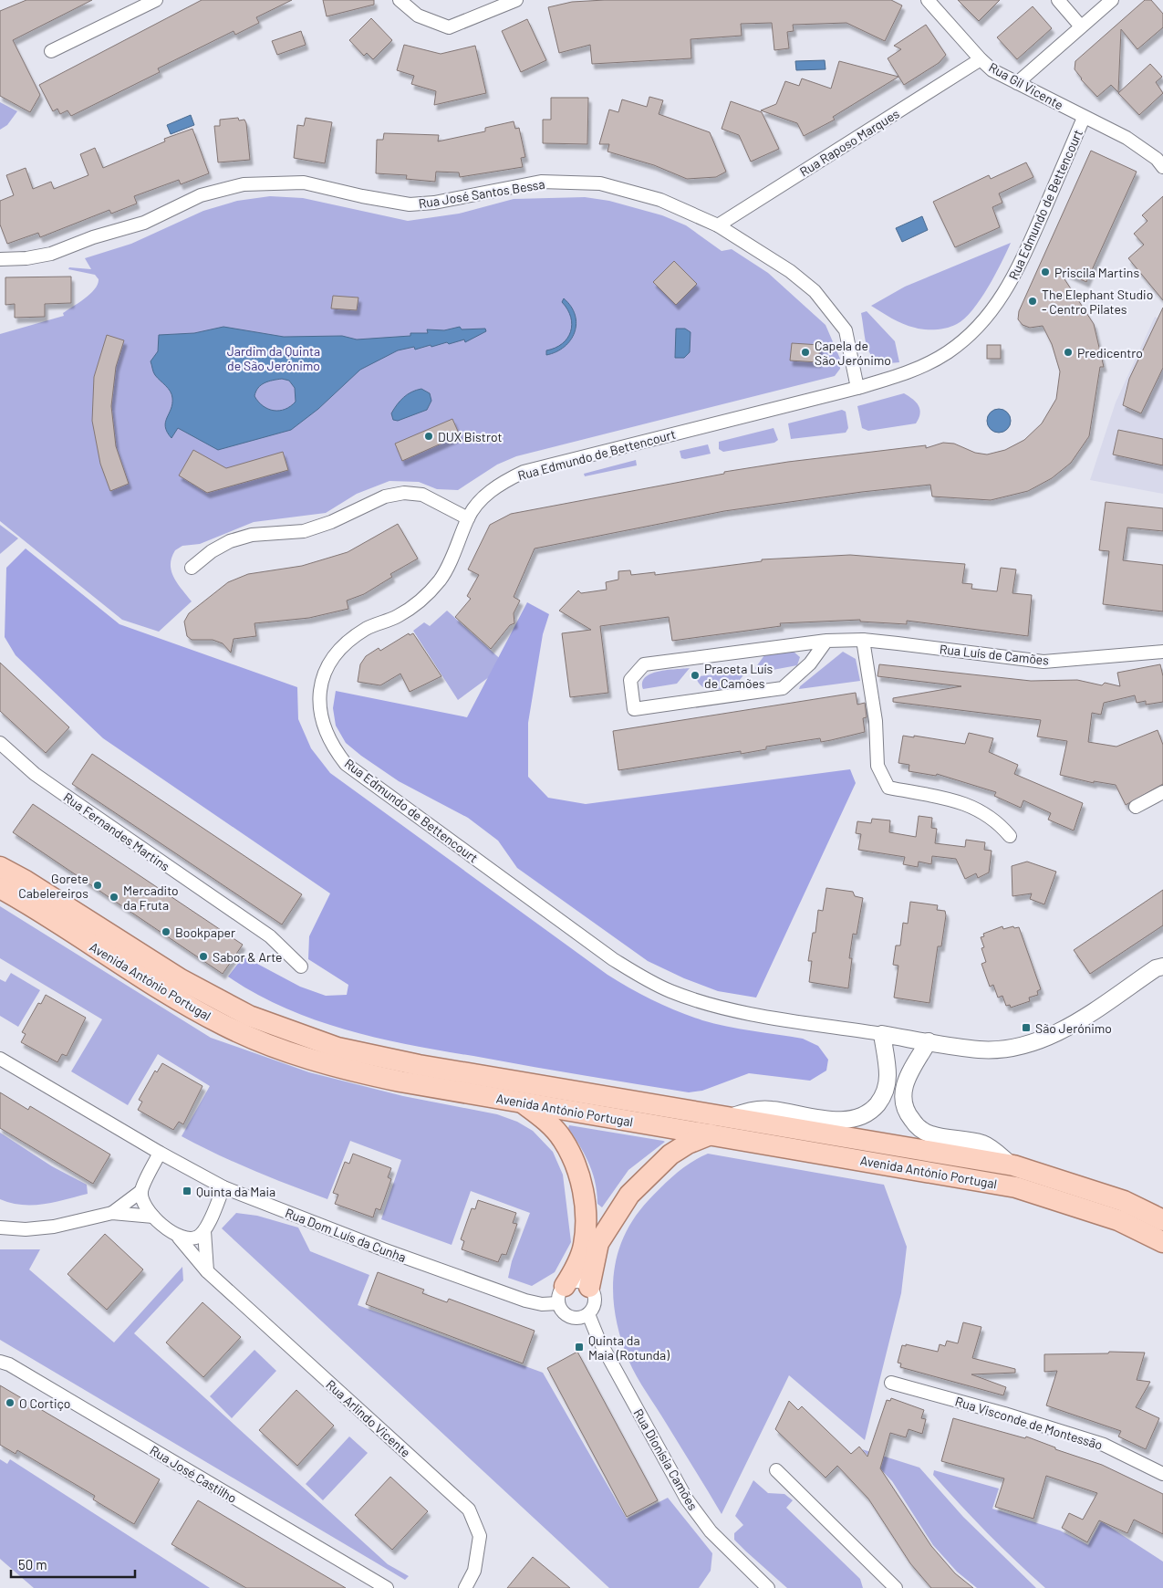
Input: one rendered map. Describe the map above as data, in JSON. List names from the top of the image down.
{
  "streets": {
    "main road": ["Avenida António Portugal"],
    "street": [
      "Rua Gil Vicente",
      "Rua Raposo Marques",
      "Rua José Santos Bessa",
      "Rua Edmundo de Bettencourt",
      "Rua Luís de Camões",
      "Rua Fernandes Martins",
      "Rua Dom Luís da Cunha",
      "Rua Arlindo Vicente",
      "Rua Visconde de Montessão",
      "Rua Dionísia Camões",
      "Rua José Castilho"
    ]
  },
  "crossings": [
    ["Rua Gil Vicente", "Rua Raposo Marques"],
    ["Rua Gil Vicente", "Rua Edmundo de Bettencourt"],
    ["Rua Raposo Marques", "Rua José Santos Bessa"],
    ["Rua José Santos Bessa", "Rua Edmundo de Bettencourt"],
    ["Rua Dom Luís da Cunha", "Rua Dionísia Camões"]
  ],
  "parks": ["Jardim da Quinta de São Jerónimo"],
  "places": {
    "other": [
      "Priscila Martins",
      "The Elephant Studio - Centro Pilates",
      "Capela de São Jerónimo",
      "Predicentro",
      "DUX Bistrot",
      "Praceta Luís de Camões",
      "Gorete Cabelereiros",
      "Mercadito da Fruta",
      "Bookpaper",
      "Sabor & Arte",
      "O Cortiço"
    ],
    "transit": ["São Jerónimo", "Quinta da Maia", "Quinta da Maia (Rotunda)"]
  },
  "scale_bar": "50 m"
}
